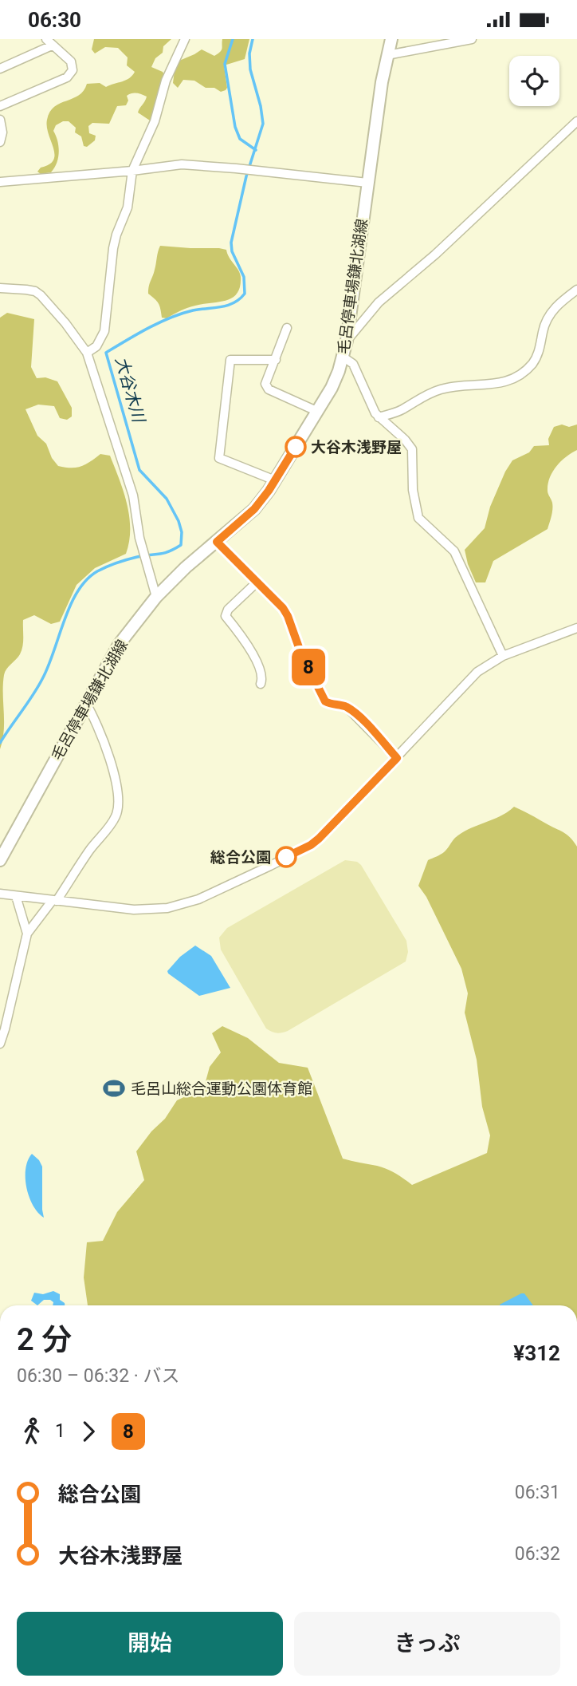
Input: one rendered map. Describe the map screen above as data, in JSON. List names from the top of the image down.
{
  "streets": {
    "main road": ["毛呂停車場鎌北湖線"]
  },
  "water": ["大谷木川"],
  "places": {
    "other": ["大谷木浅野屋", "総合公園"],
    "sports": ["毛呂山総合運動公園体育館"]
  },
  "lines": ["bus line 8"],
  "page": {
    "status": "06:30",
    "on_map": "8",
    "heading": ["2 分", "06:30 – 06:32 · バス", "¥312"],
    "legs": ["1", "8"],
    "list": [
      {
        "name": "総合公園",
        "value": "06:31"
      },
      {
        "name": "大谷木浅野屋",
        "value": "06:32"
      }
    ],
    "buttons": ["開始", "きっぷ"]
  }
}
